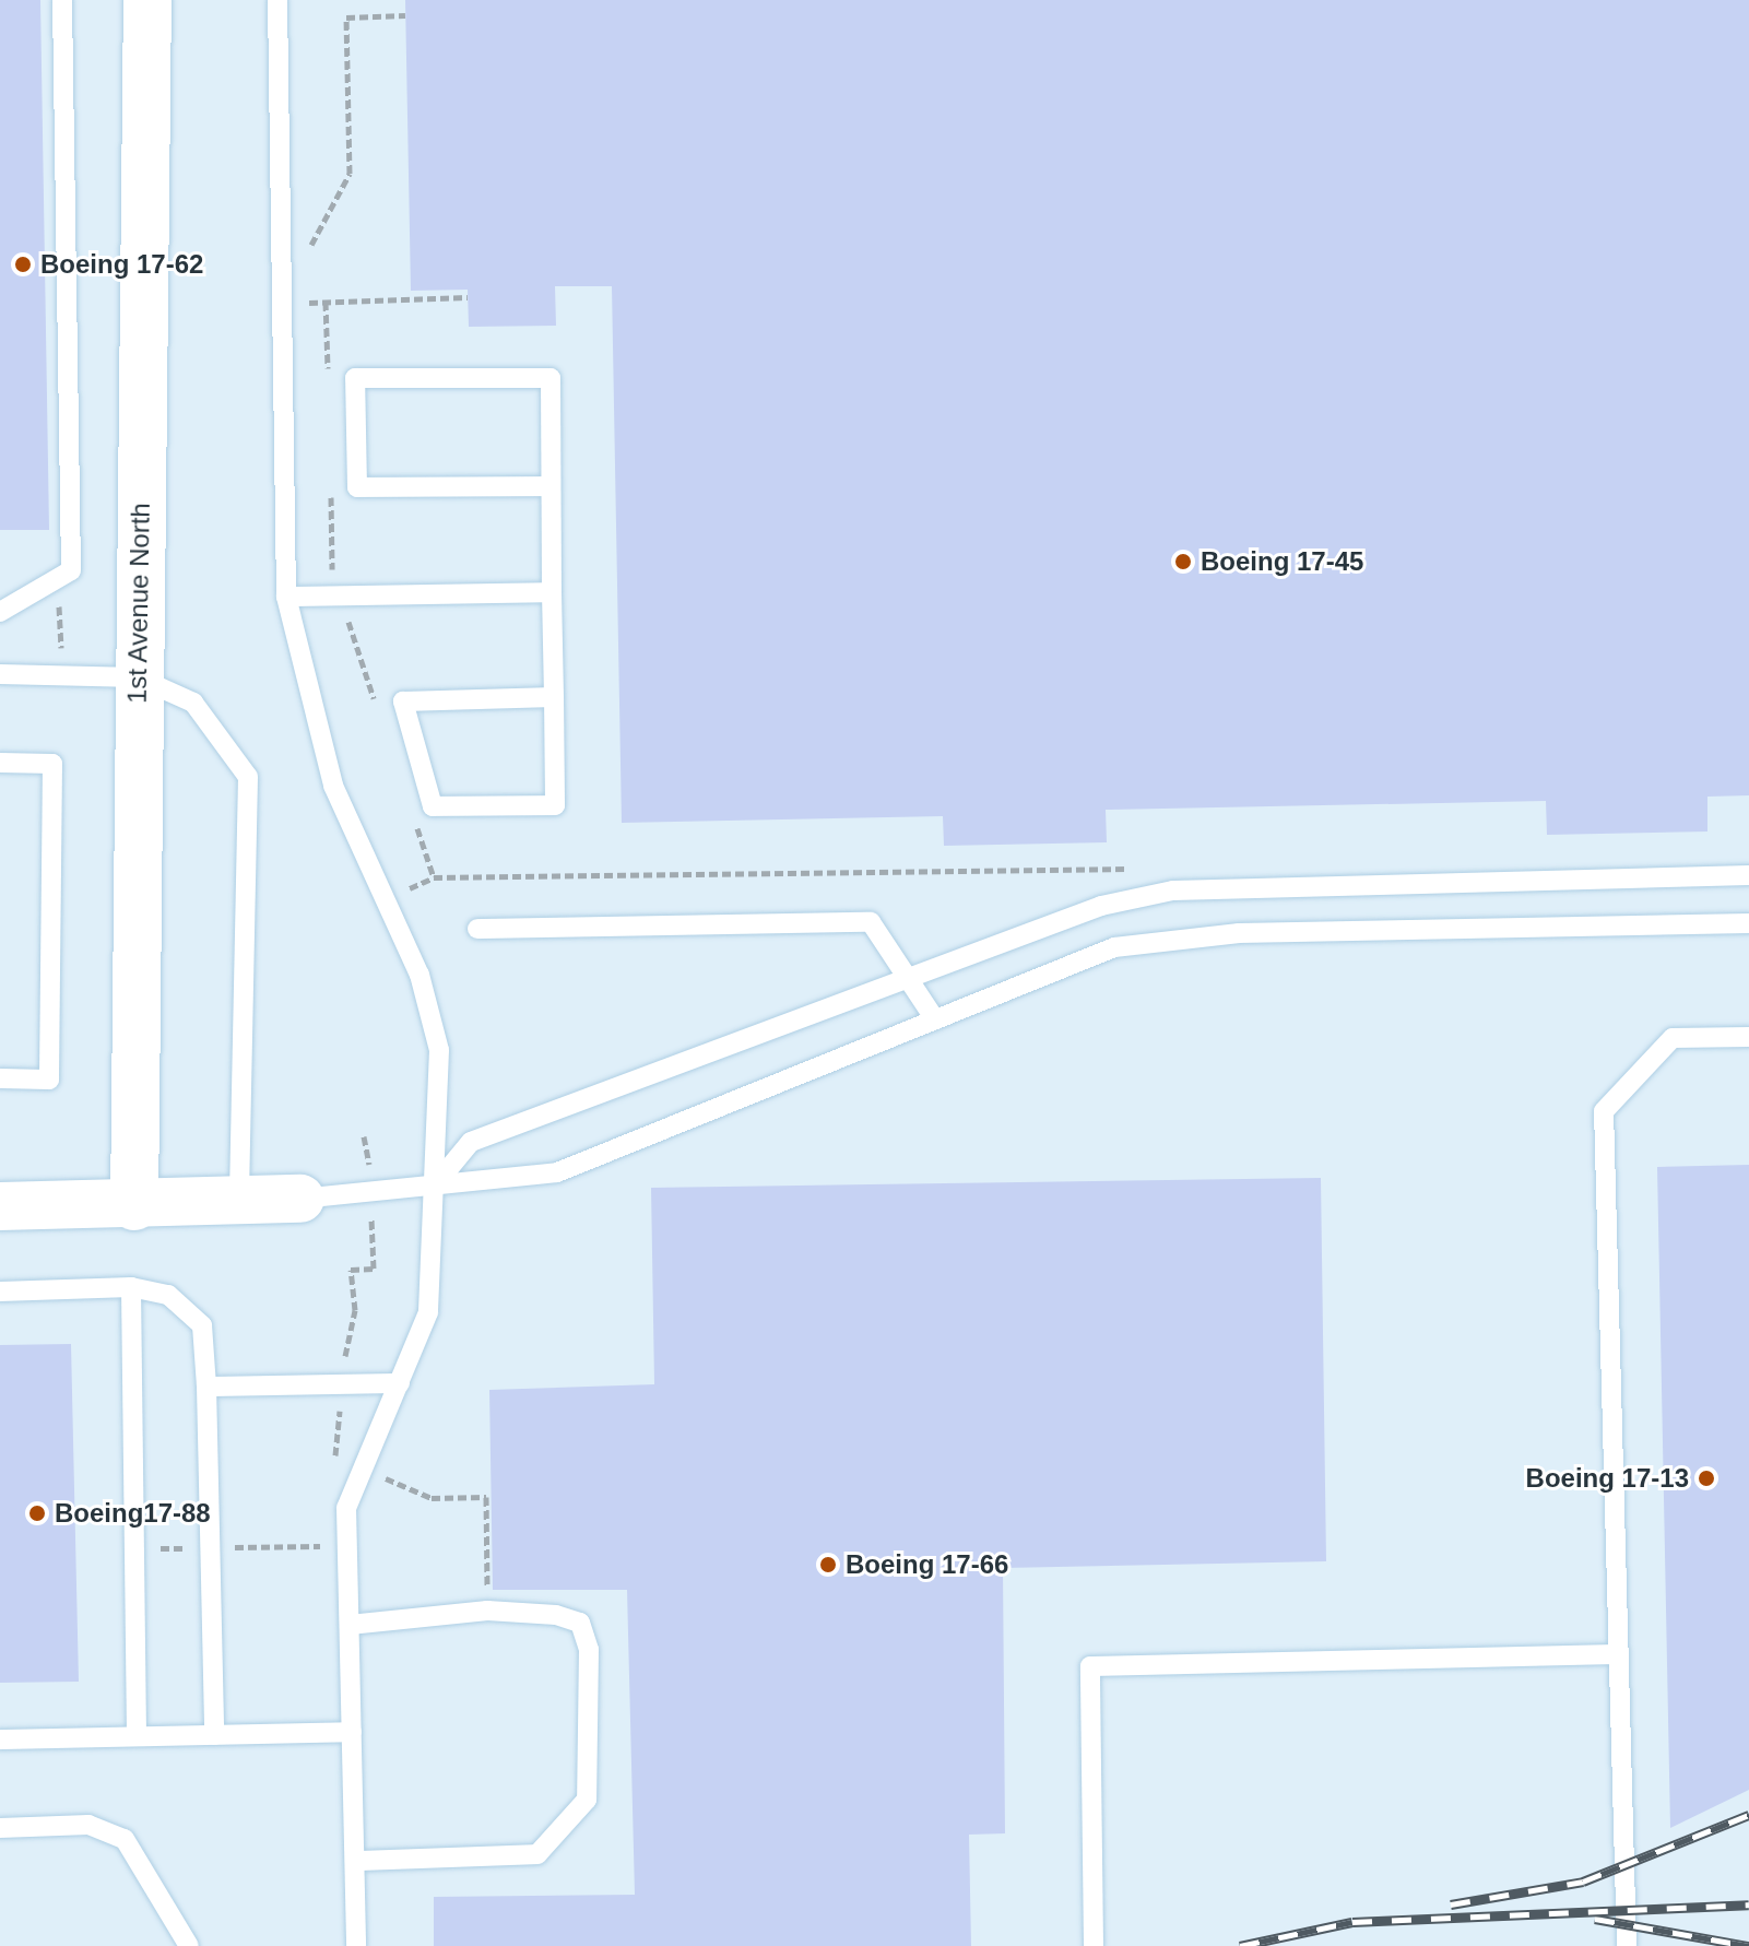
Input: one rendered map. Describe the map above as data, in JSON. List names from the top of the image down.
{
  "streets": {
    "street": ["1st Avenue North"]
  },
  "places": [
    "Boeing 17-62",
    "Boeing 17-45",
    "Boeing 17-13",
    "Boeing17-88",
    "Boeing 17-66"
  ]
}
